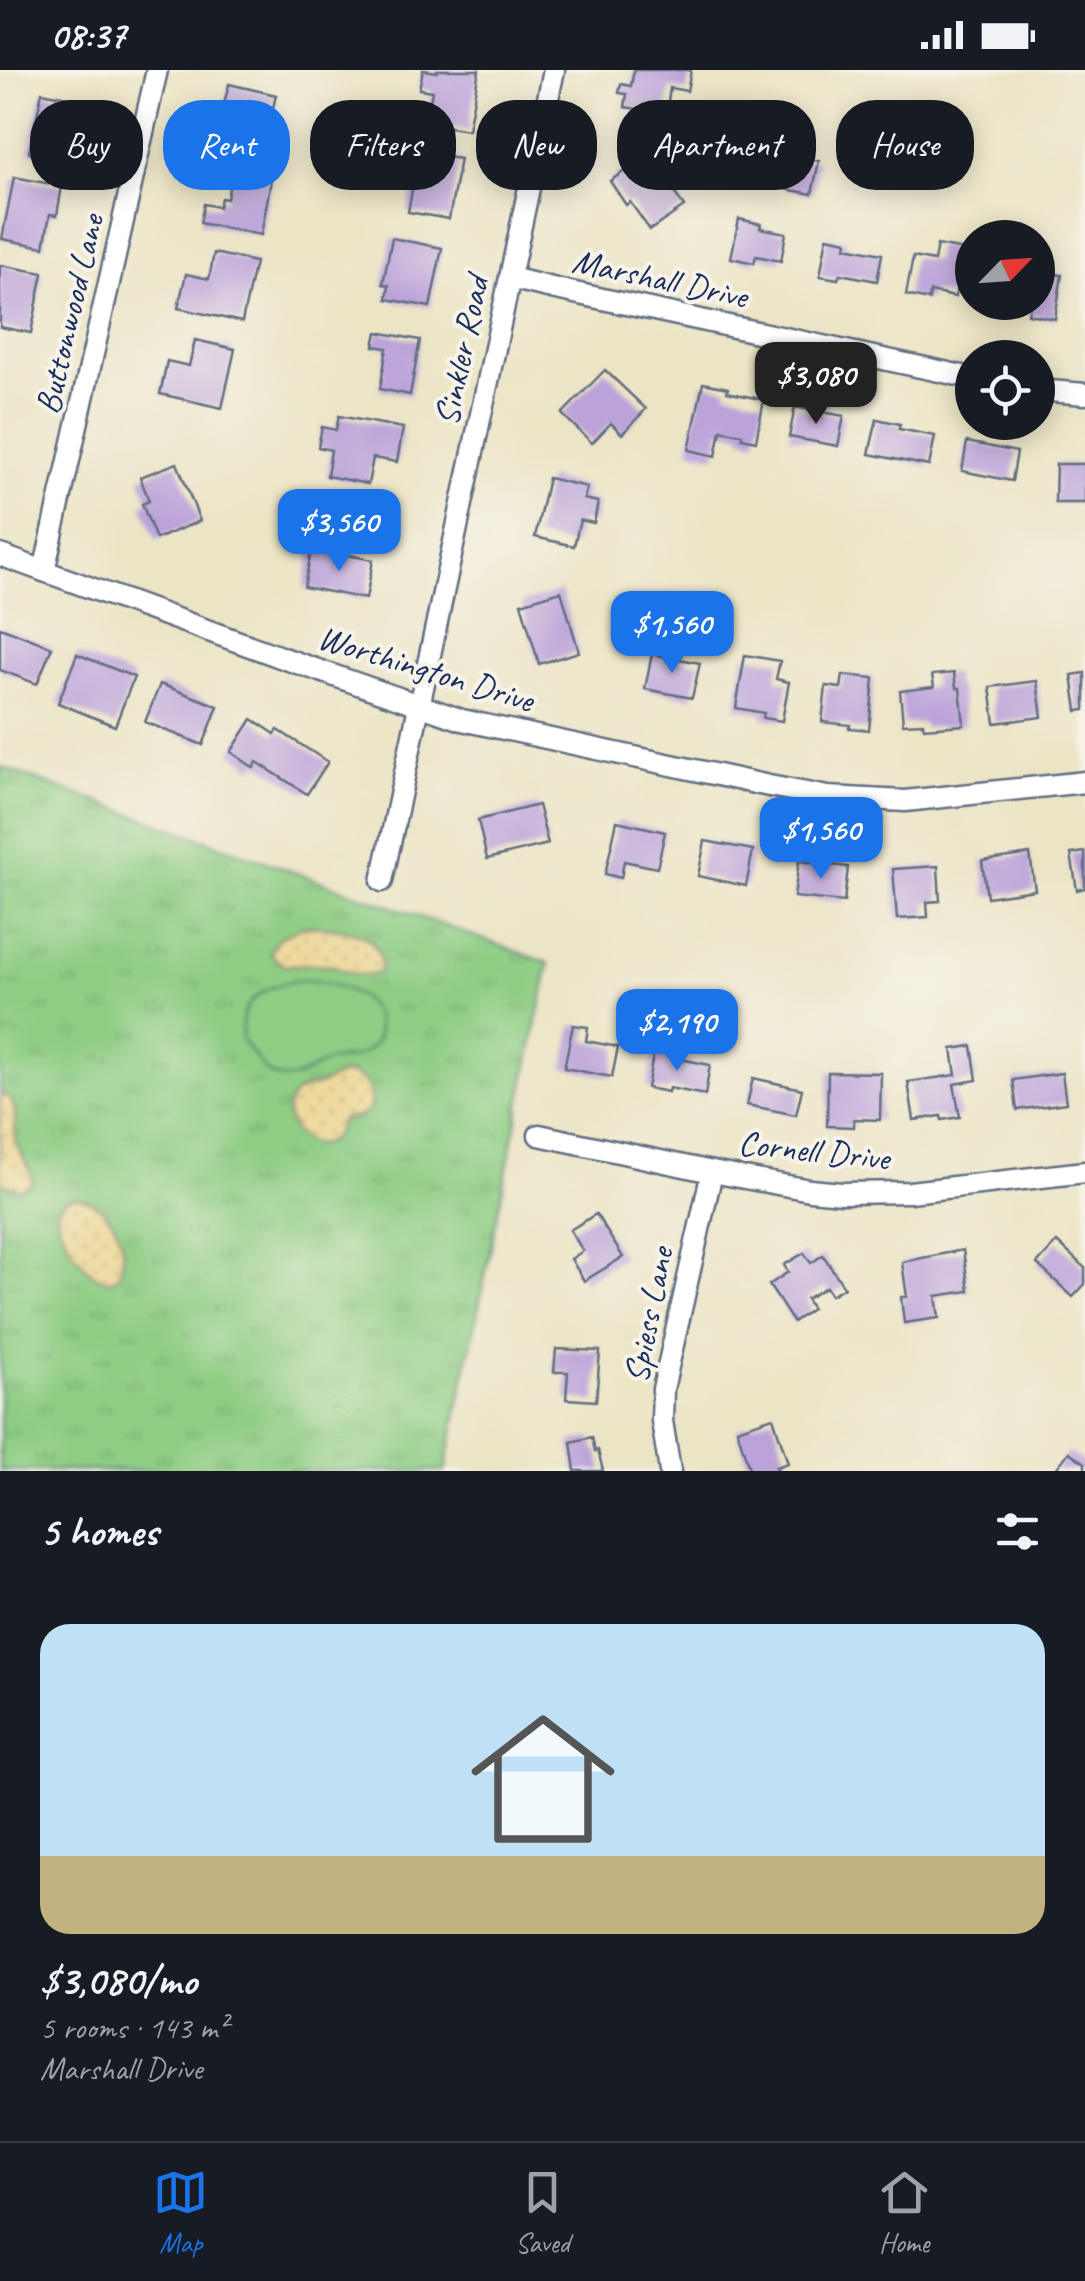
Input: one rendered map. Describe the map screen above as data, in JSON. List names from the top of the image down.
{
  "streets": {
    "street": [
      "Marshall Drive",
      "Buttonwood Lane",
      "Sinkler Road",
      "Worthington Drive",
      "Cornell Drive",
      "Spiess Lane"
    ]
  },
  "crossings": [
    ["Marshall Drive", "Sinkler Road"],
    ["Buttonwood Lane", "Worthington Drive"],
    ["Sinkler Road", "Worthington Drive"],
    ["Cornell Drive", "Spiess Lane"]
  ],
  "north": "top right",
  "page": {
    "status": "08:37",
    "chip": [
      "Buy",
      "Rent",
      "Filters",
      "New",
      "Apartment",
      "House"
    ],
    "price": [
      "$3,080",
      "$3,560",
      "$1,560",
      "$1,560",
      "$2,190"
    ],
    "heading": "5 homes",
    "list": [
      {
        "name": "$3,080/mo",
        "note": "5 rooms · 143 m² · Marshall Drive"
      }
    ],
    "tabs": ["Map", "Saved", "Home"]
  }
}
